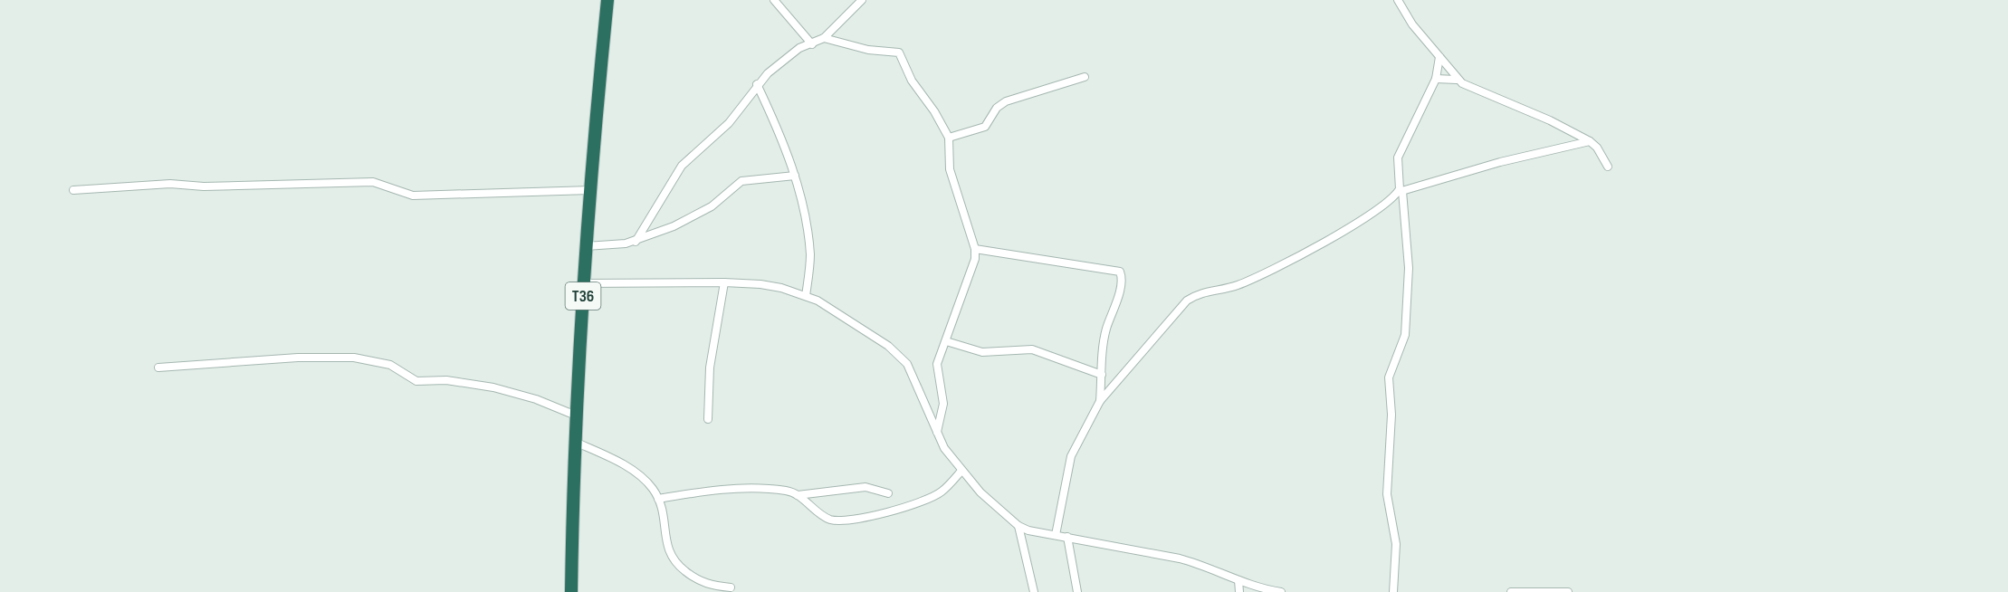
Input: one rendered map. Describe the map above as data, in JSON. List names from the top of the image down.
{
  "streets": {
    "highway": ["T36"]
  }
}
